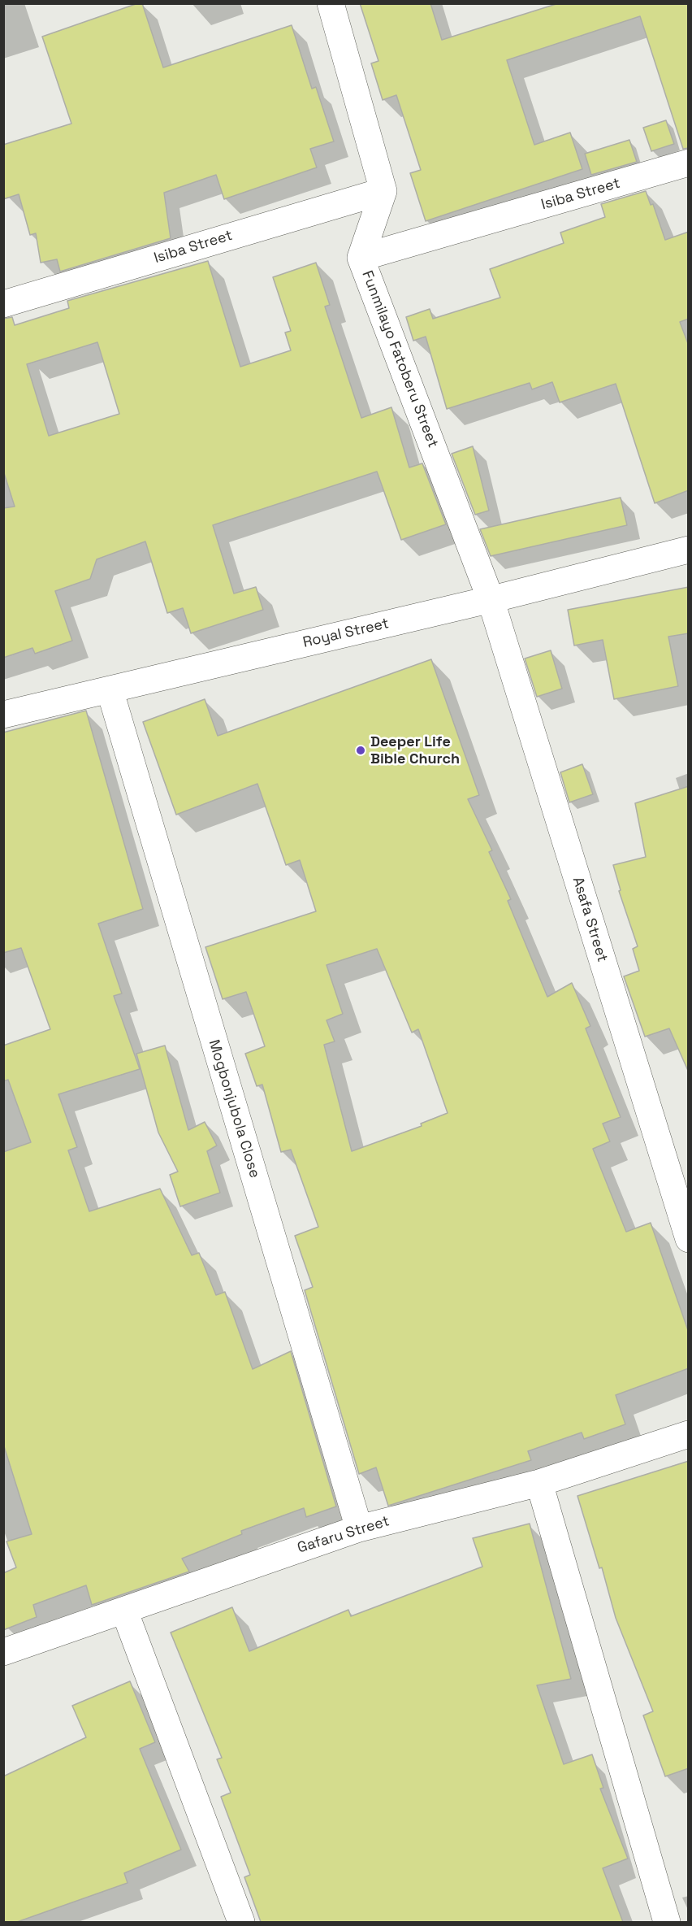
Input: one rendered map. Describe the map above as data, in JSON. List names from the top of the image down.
{
  "streets": {
    "street": [
      "Isiba Street",
      "Funmilayo Fatoberu Street",
      "Royal Street",
      "Asafa Street",
      "Mogbonjubola Close",
      "Gafaru Street"
    ]
  },
  "crossings": [
    ["Isiba Street", "Funmilayo Fatoberu Street"],
    ["Funmilayo Fatoberu Street", "Royal Street"],
    ["Funmilayo Fatoberu Street", "Asafa Street"],
    ["Royal Street", "Asafa Street"],
    ["Royal Street", "Mogbonjubola Close"],
    ["Mogbonjubola Close", "Gafaru Street"]
  ],
  "places": ["Deeper Life Bible Church"]
}
